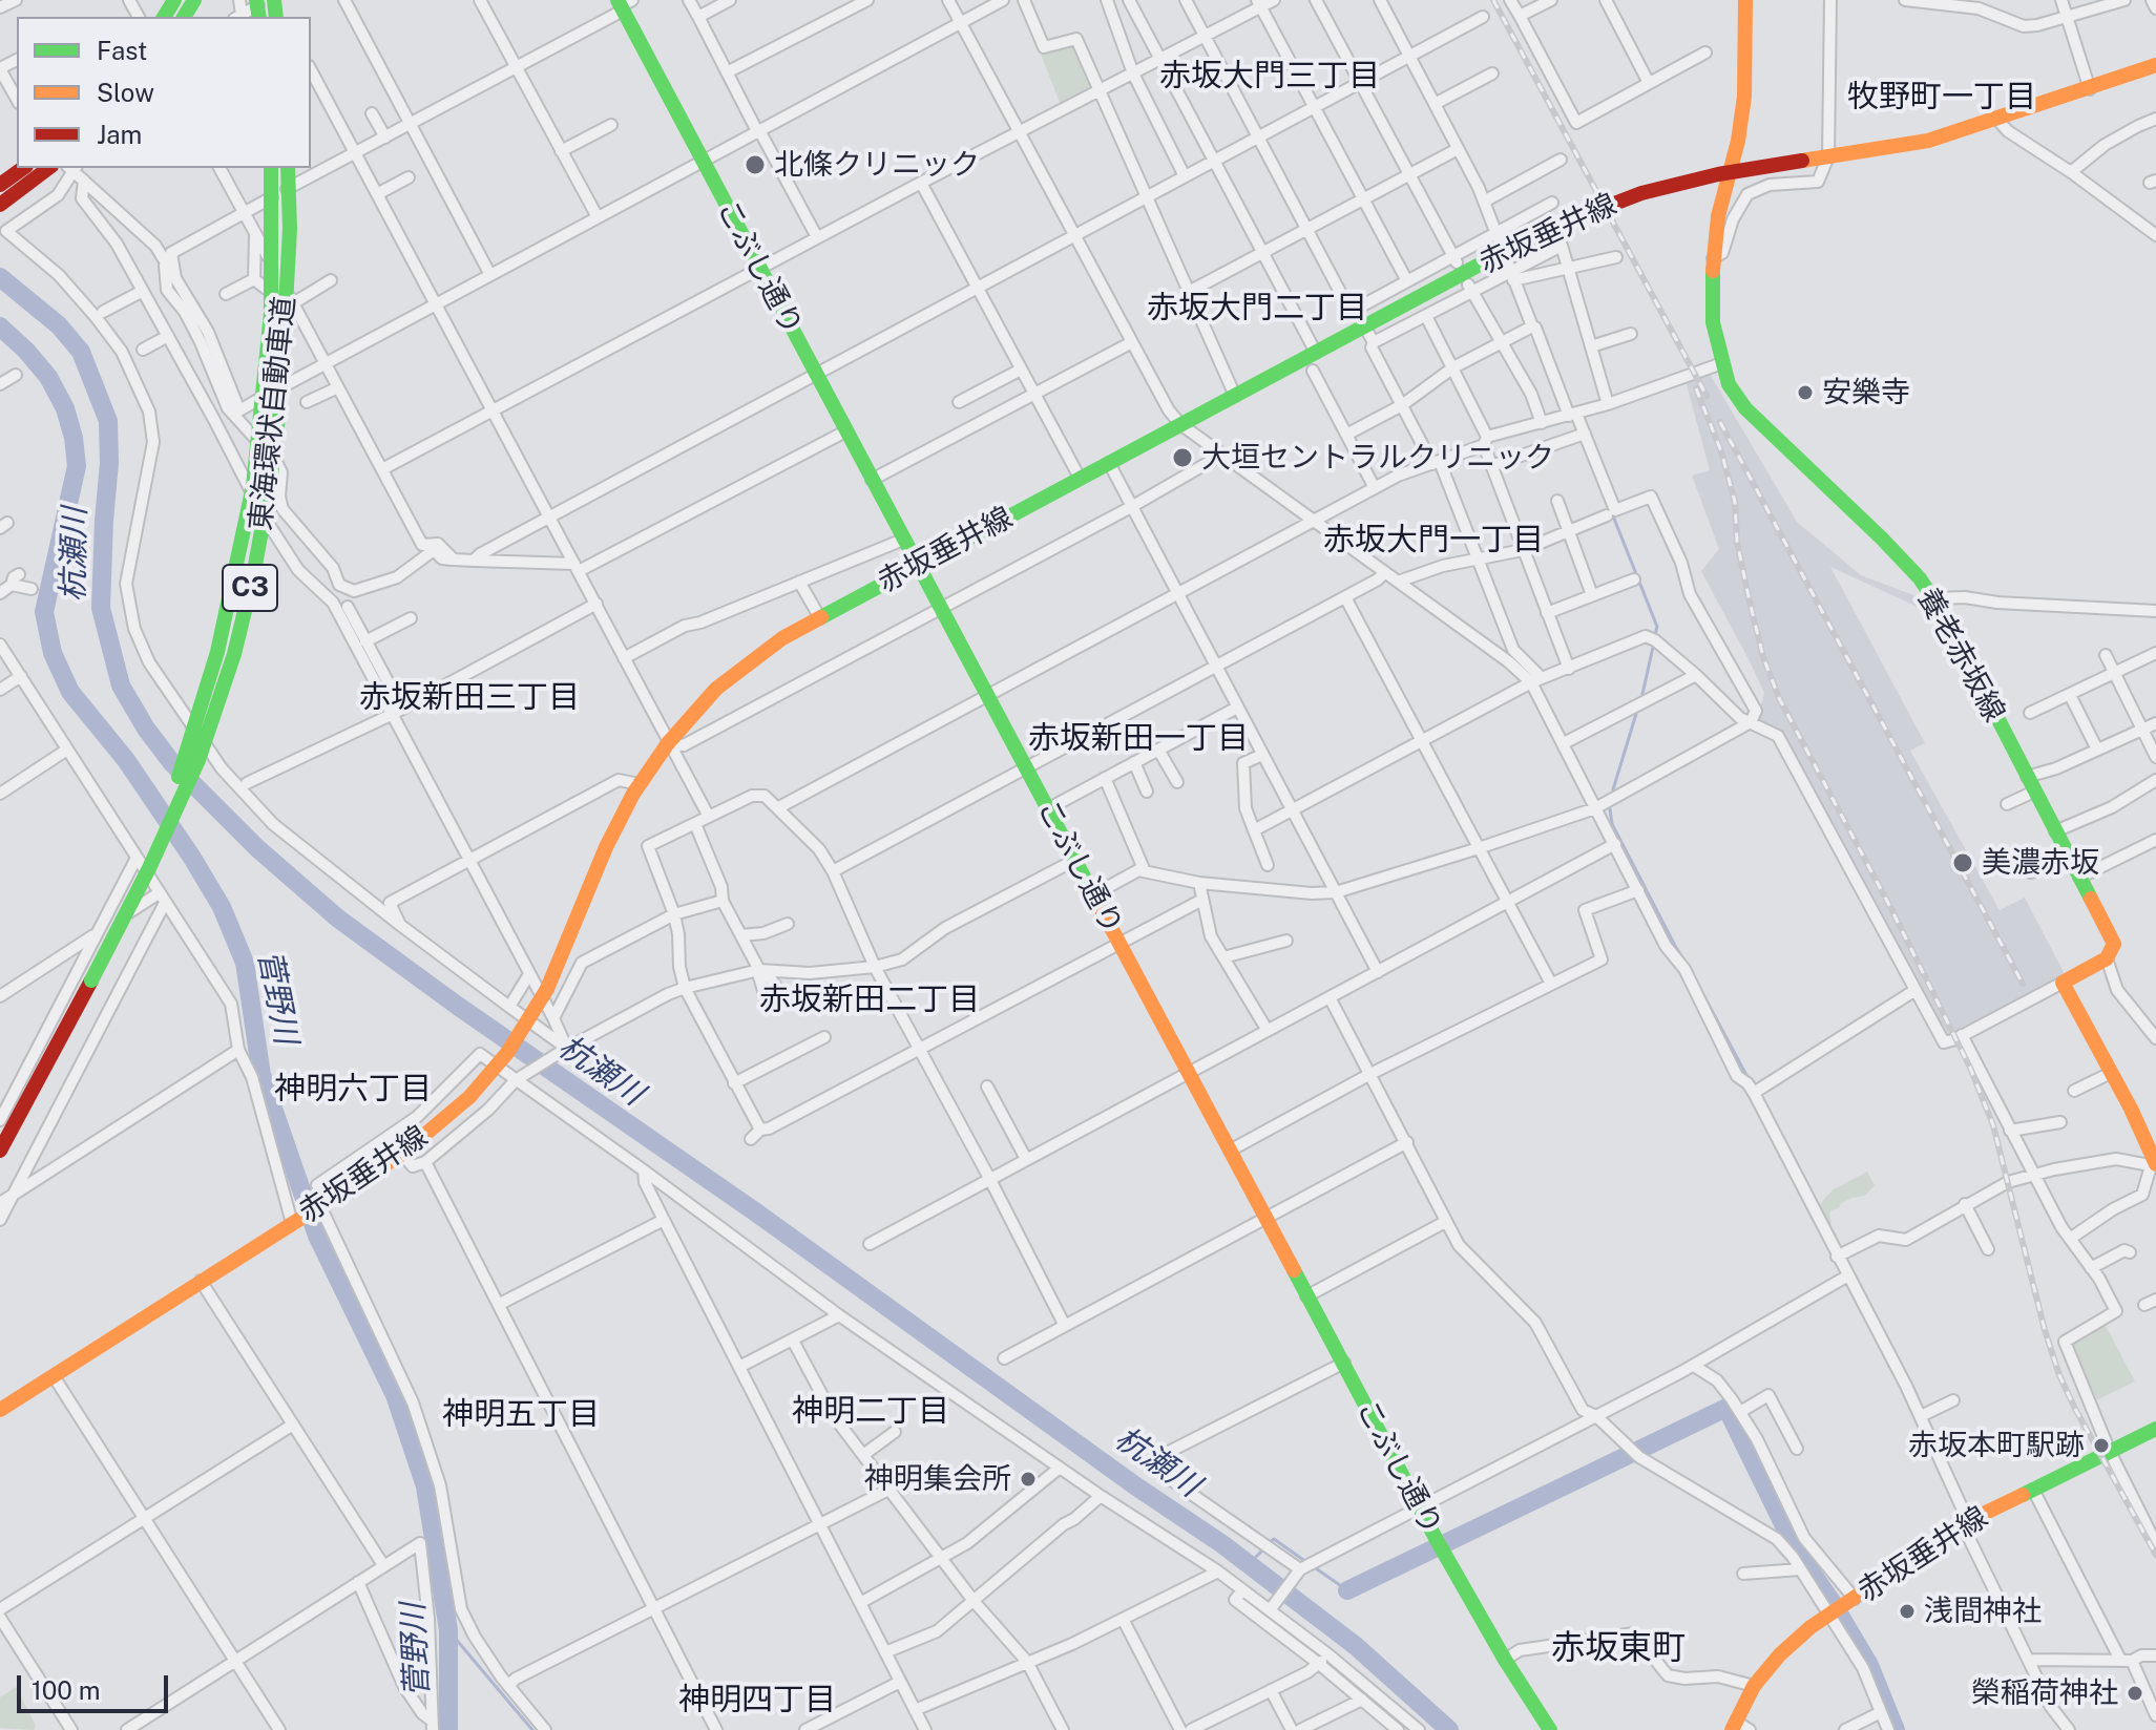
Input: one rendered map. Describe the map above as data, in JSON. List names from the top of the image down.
{
  "streets": {
    "main road": [
      "赤坂垂井線",
      "こぶし通り",
      "東海環状自動車道",
      "C3",
      "養老赤坂線"
    ]
  },
  "crossings": [
    ["赤坂垂井線", "こぶし通り"]
  ],
  "districts": [
    "赤坂大門三丁目",
    "牧野町一丁目",
    "赤坂大門二丁目",
    "赤坂大門一丁目",
    "赤坂新田三丁目",
    "赤坂新田一丁目",
    "赤坂新田二丁目",
    "神明六丁目",
    "神明二丁目",
    "神明五丁目",
    "赤坂東町",
    "神明四丁目"
  ],
  "water": ["杭瀬川", "菅野川"],
  "places": [
    "北條クリニック",
    "安樂寺",
    "大垣セントラルクリニック",
    "美濃赤坂",
    "赤坂本町駅跡",
    "神明集会所",
    "浅間神社",
    "榮稲荷神社"
  ],
  "legend": ["Fast", "Slow", "Jam"],
  "scale_bar": "100 m"
}
